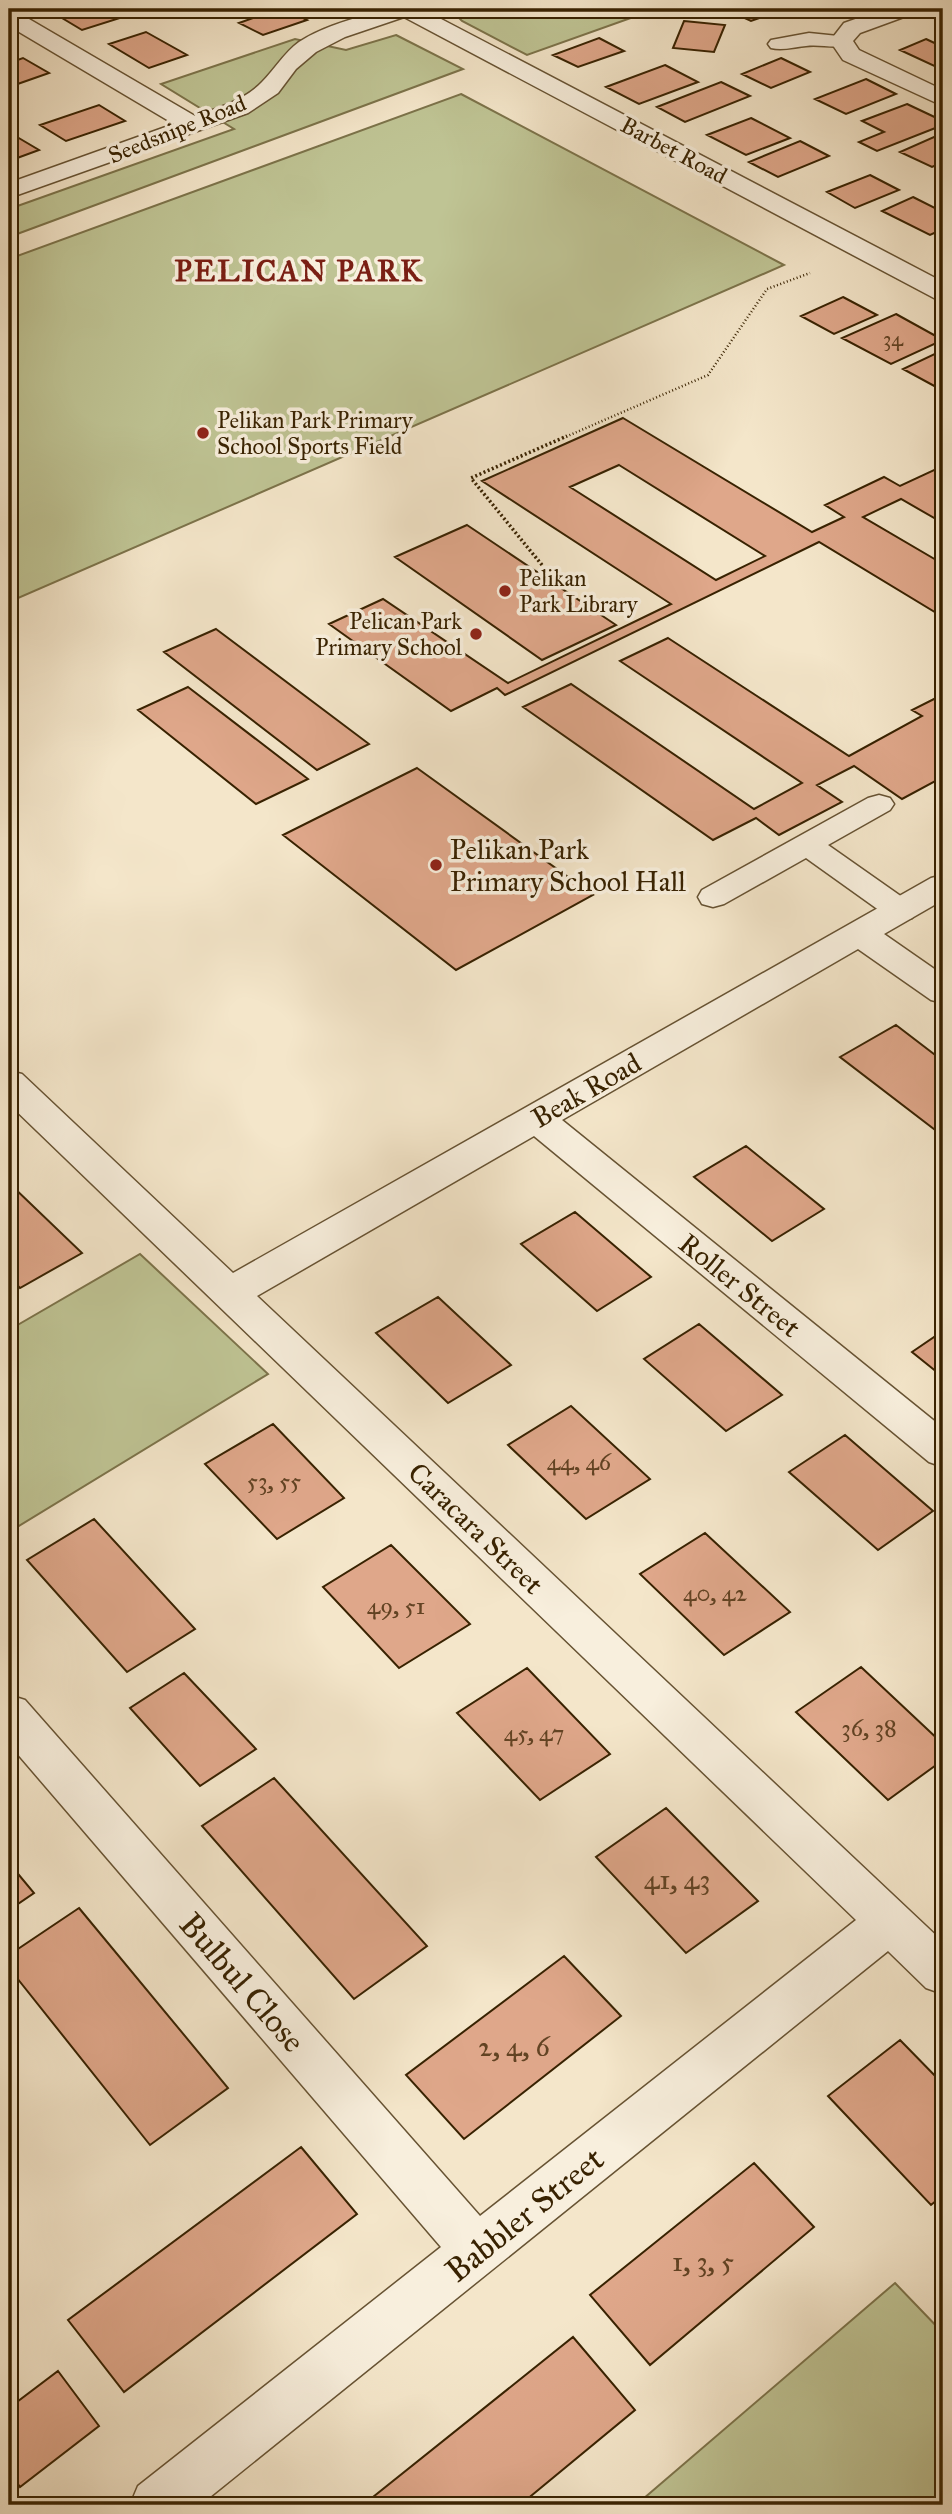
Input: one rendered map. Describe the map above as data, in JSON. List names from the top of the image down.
{
  "streets": {
    "street": [
      "Seedsnipe Road",
      "Barbet Road",
      "Beak Road",
      "Roller Street",
      "Caracara Street",
      "Bulbul Close",
      "Babbler Street"
    ]
  },
  "crossings": [
    ["Seedsnipe Road", "Barbet Road"],
    ["Beak Road", "Roller Street"],
    ["Beak Road", "Caracara Street"],
    ["Caracara Street", "Babbler Street"],
    ["Bulbul Close", "Babbler Street"]
  ],
  "districts": ["PELICAN PARK"],
  "places": [
    "Pelikan Park Primary School Sports Field",
    "Pelikan Park Library",
    "Pelican Park Primary School",
    "Pelikan Park Primary School Hall"
  ],
  "house_numbers": [
    "34",
    "44, 46",
    "53, 55",
    "40, 42",
    "49, 51",
    "36, 38",
    "45, 47",
    "41, 43",
    "2, 4, 6",
    "1, 3, 5"
  ]
}
